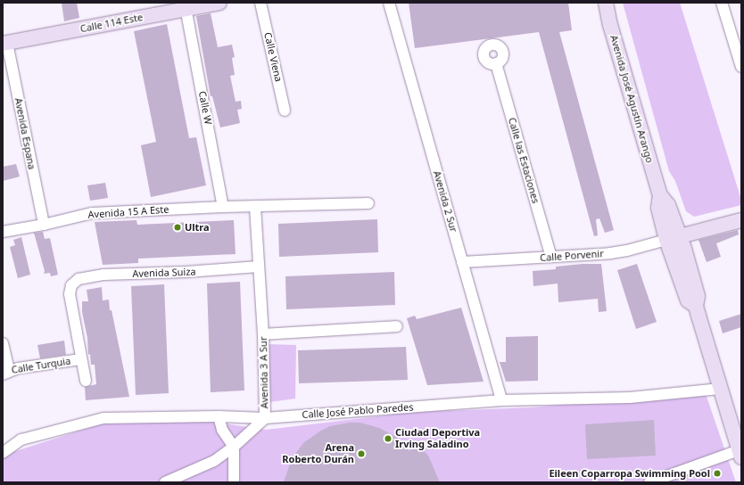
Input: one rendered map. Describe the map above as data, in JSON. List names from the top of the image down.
{
  "streets": {
    "main road": ["Calle 114 Este", "Avenida José Agustín Arango"],
    "street": [
      "Calle Viena",
      "Calle W",
      "Avenida Espana",
      "Calle las Estaciones",
      "Avenida 2 Sur",
      "Avenida 15 A Este",
      "Calle Porvenir",
      "Avenida Suiza",
      "Calle Turquia",
      "Avenida 3 A Sur",
      "Calle José Pablo Paredes"
    ]
  },
  "crossings": [
    ["Calle 114 Este", "Calle W"],
    ["Calle 114 Este", "Avenida Espana"],
    ["Avenida José Agustín Arango", "Calle Porvenir"],
    ["Avenida José Agustín Arango", "Calle José Pablo Paredes"],
    ["Calle W", "Avenida 15 A Este"],
    ["Avenida Espana", "Avenida 15 A Este"],
    ["Calle las Estaciones", "Calle Porvenir"],
    ["Avenida 2 Sur", "Calle Porvenir"],
    ["Avenida 2 Sur", "Calle José Pablo Paredes"],
    ["Avenida 15 A Este", "Avenida 3 A Sur"],
    ["Avenida Suiza", "Calle Turquia"],
    ["Avenida Suiza", "Avenida 3 A Sur"],
    ["Avenida 3 A Sur", "Calle José Pablo Paredes"]
  ],
  "places": [
    "Ultra",
    "Ciudad Deportiva Irving Saladino",
    "Arena Roberto Durán",
    "Eileen Coparropa Swimming Pool"
  ]
}
